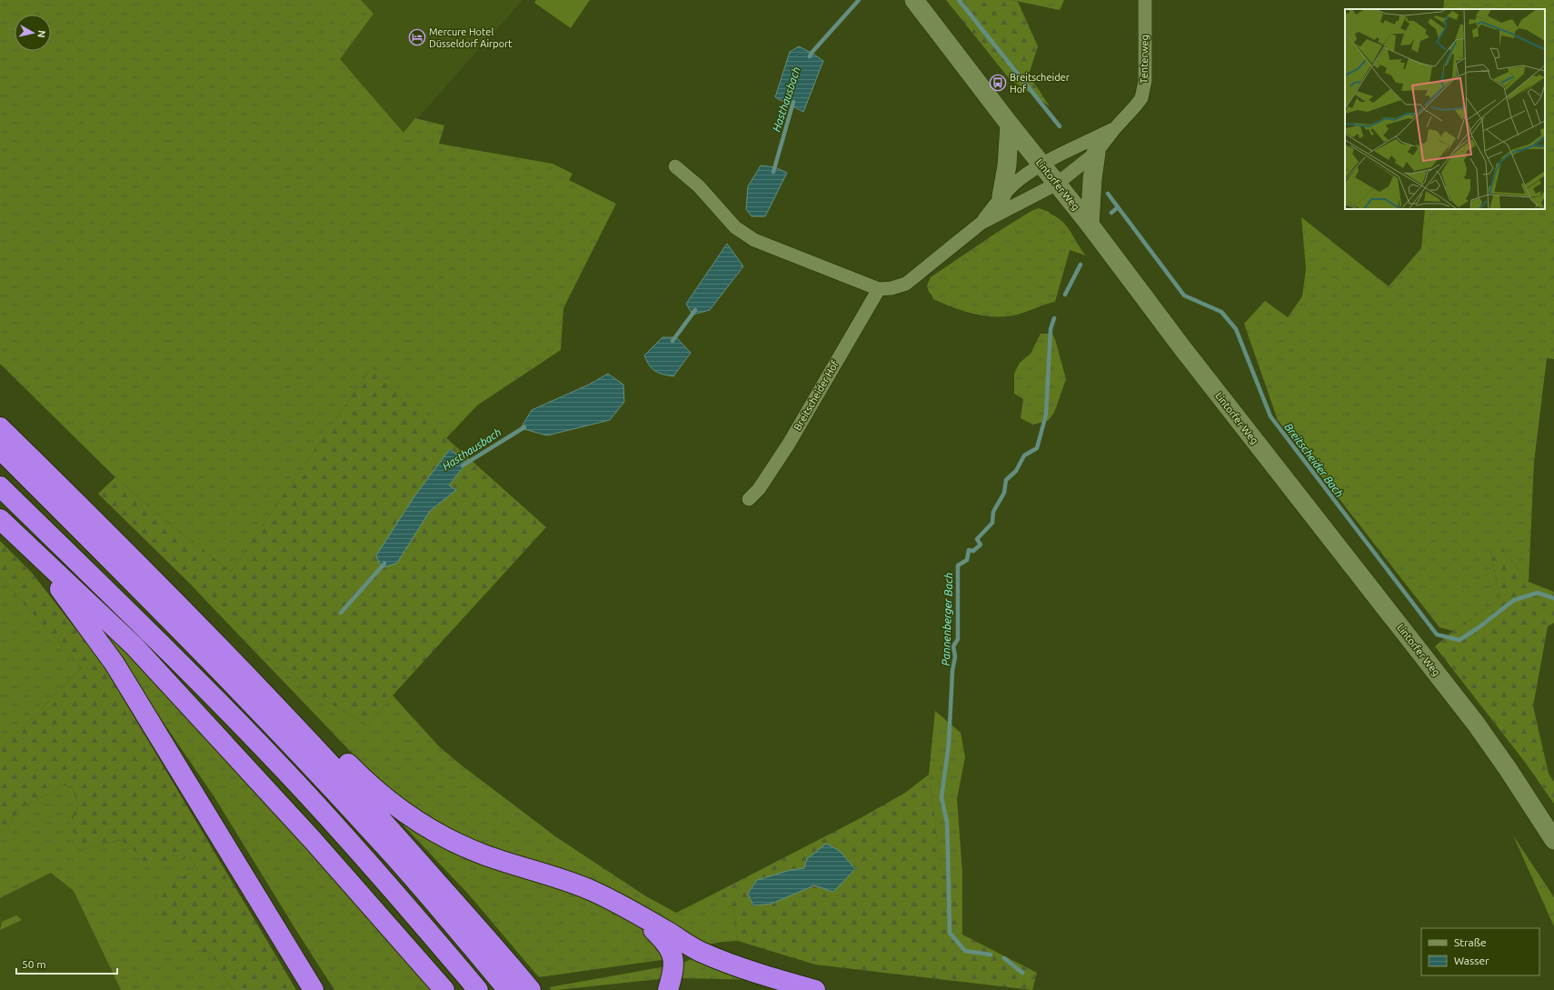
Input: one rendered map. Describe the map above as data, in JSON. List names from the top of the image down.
{
  "streets": {
    "main road": ["Lintorfer Weg"],
    "street": ["Tenterweg", "Breitscheider Hof"]
  },
  "crossings": [
    ["Tenterweg", "Lintorfer Weg"]
  ],
  "water": ["Hasthausbach", "Breitscheider Bach", "Pannenberger Bach"],
  "places": {
    "hotel": ["Mercure Hotel Düsseldorf Airport"],
    "bus stop": ["Breitscheider Hof"]
  },
  "legend": ["Straße", "Wasser"],
  "scale_bar": "50 m",
  "north": "right"
}
